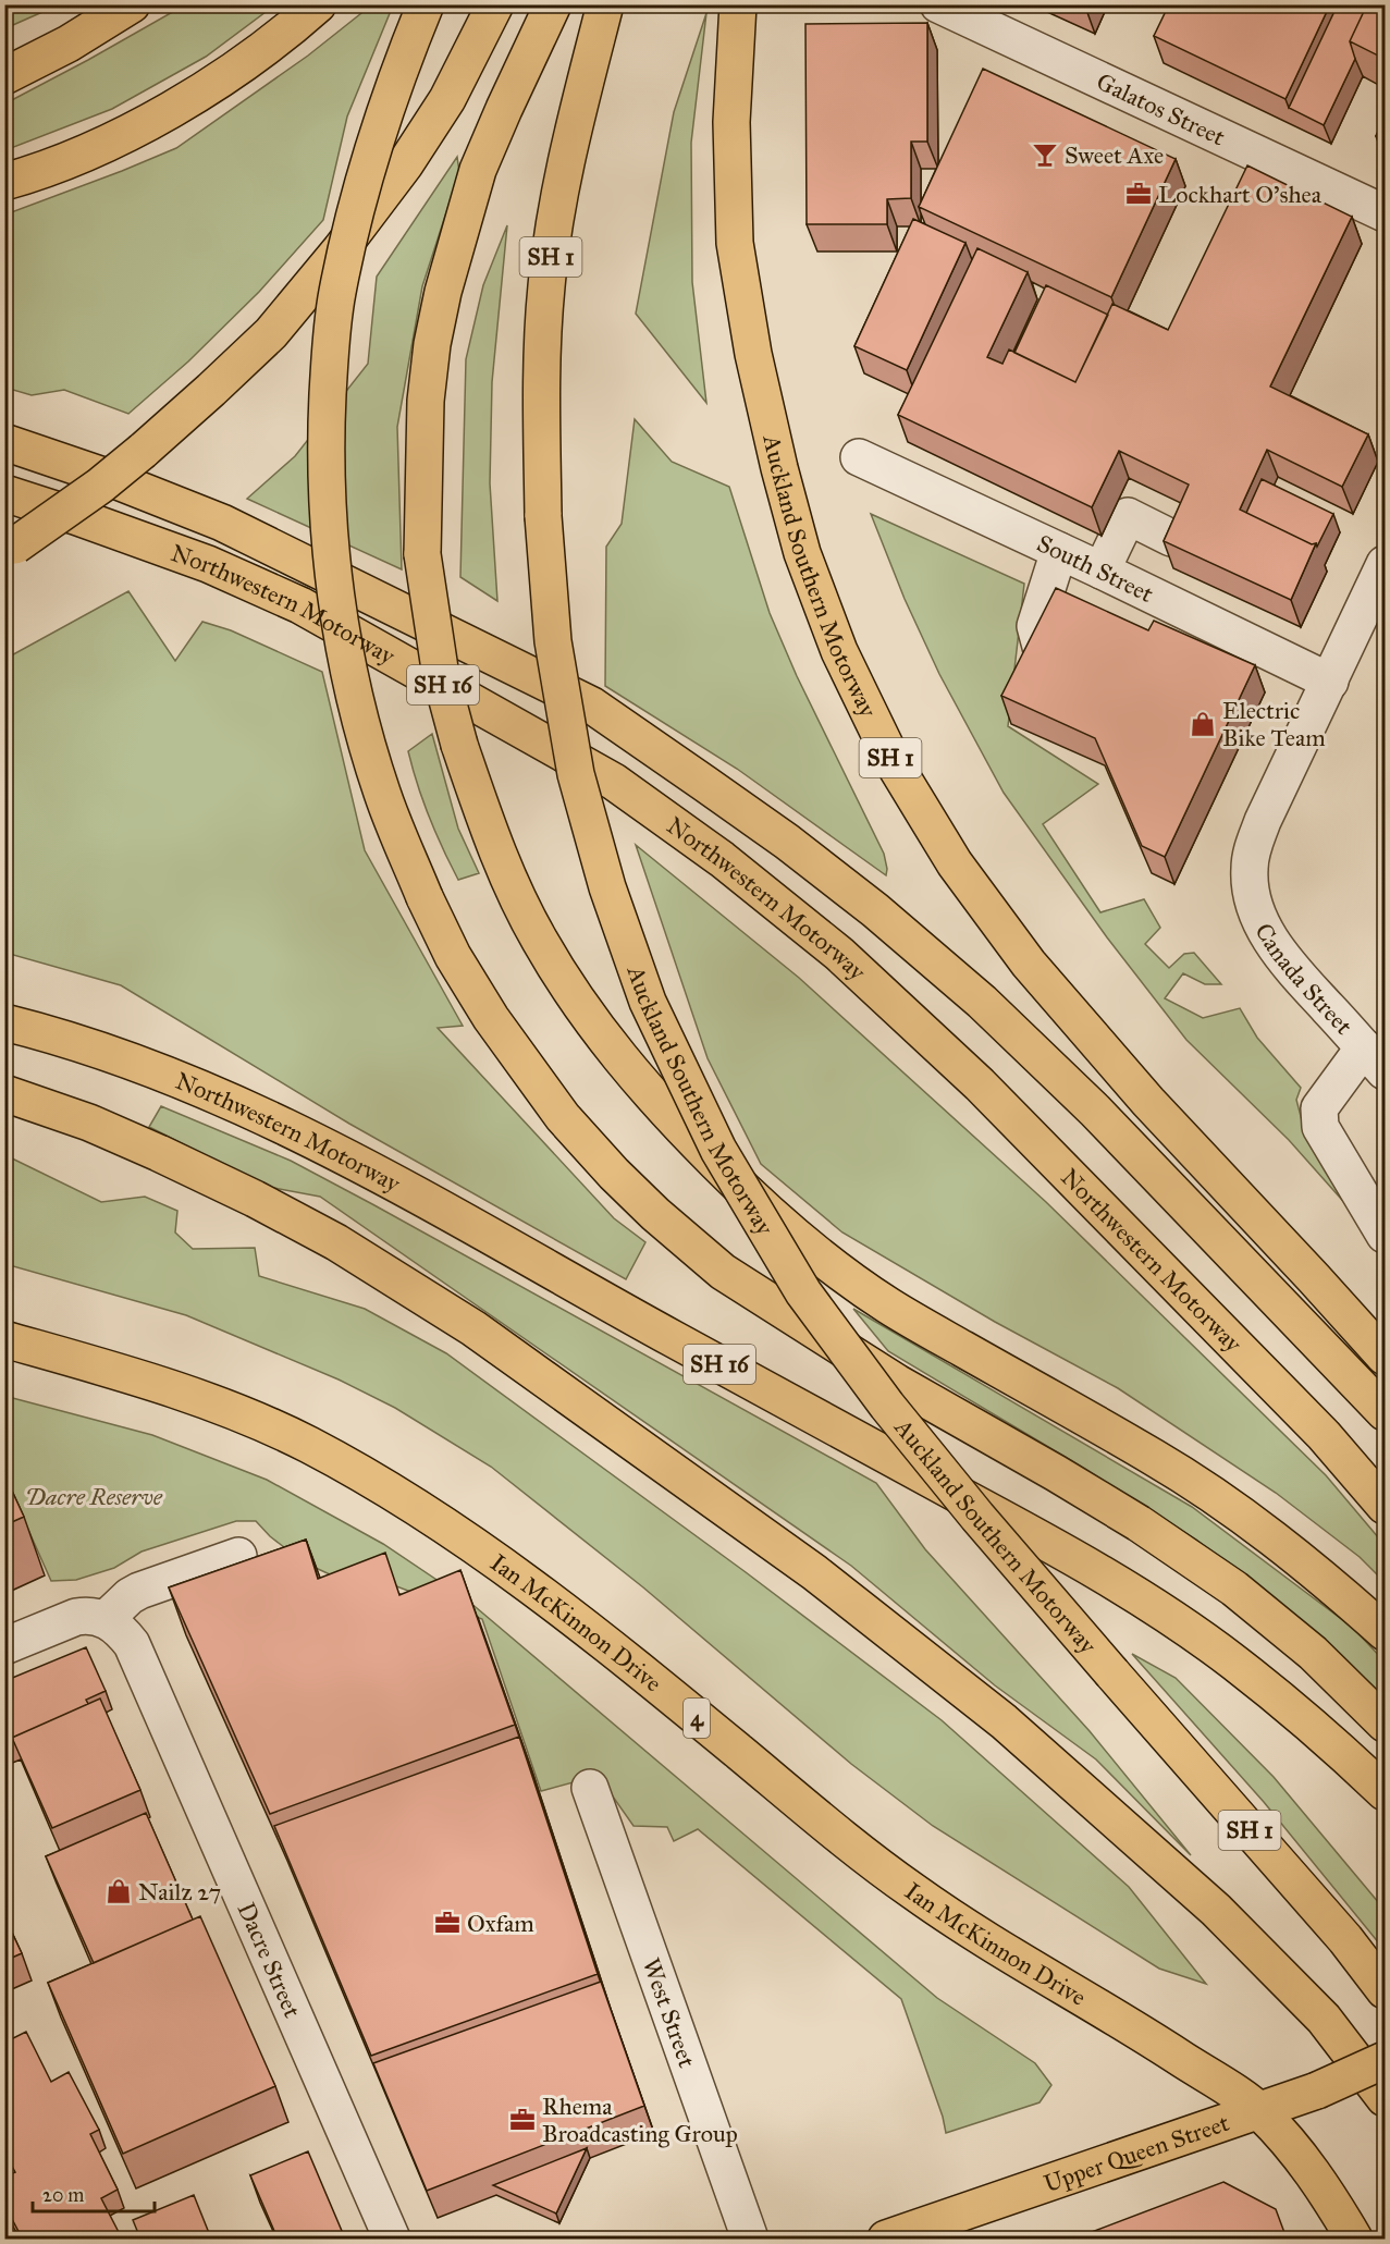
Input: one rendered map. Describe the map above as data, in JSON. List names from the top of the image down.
{
  "streets": {
    "main road": [
      "SH 1",
      "Auckland Southern Motorway",
      "Northwestern Motorway",
      "SH 16",
      "Ian McKinnon Drive",
      "4",
      "Upper Queen Street"
    ],
    "street": [
      "Galatos Street",
      "South Street",
      "Canada Street",
      "Dacre Street",
      "West Street"
    ]
  },
  "crossings": [
    ["South Street", "Canada Street"],
    ["Ian McKinnon Drive", "4"],
    ["Ian McKinnon Drive", "Upper Queen Street"],
    ["4", "Upper Queen Street"]
  ],
  "parks": ["Dacre Reserve"],
  "places": {
    "bar": ["Sweet Axe"],
    "office": ["Lockhart O'shea", "Oxfam", "Rhema Broadcasting Group"],
    "shop": ["Electric Bike Team", "Nailz 27"]
  },
  "scale_bar": "20 m"
}
